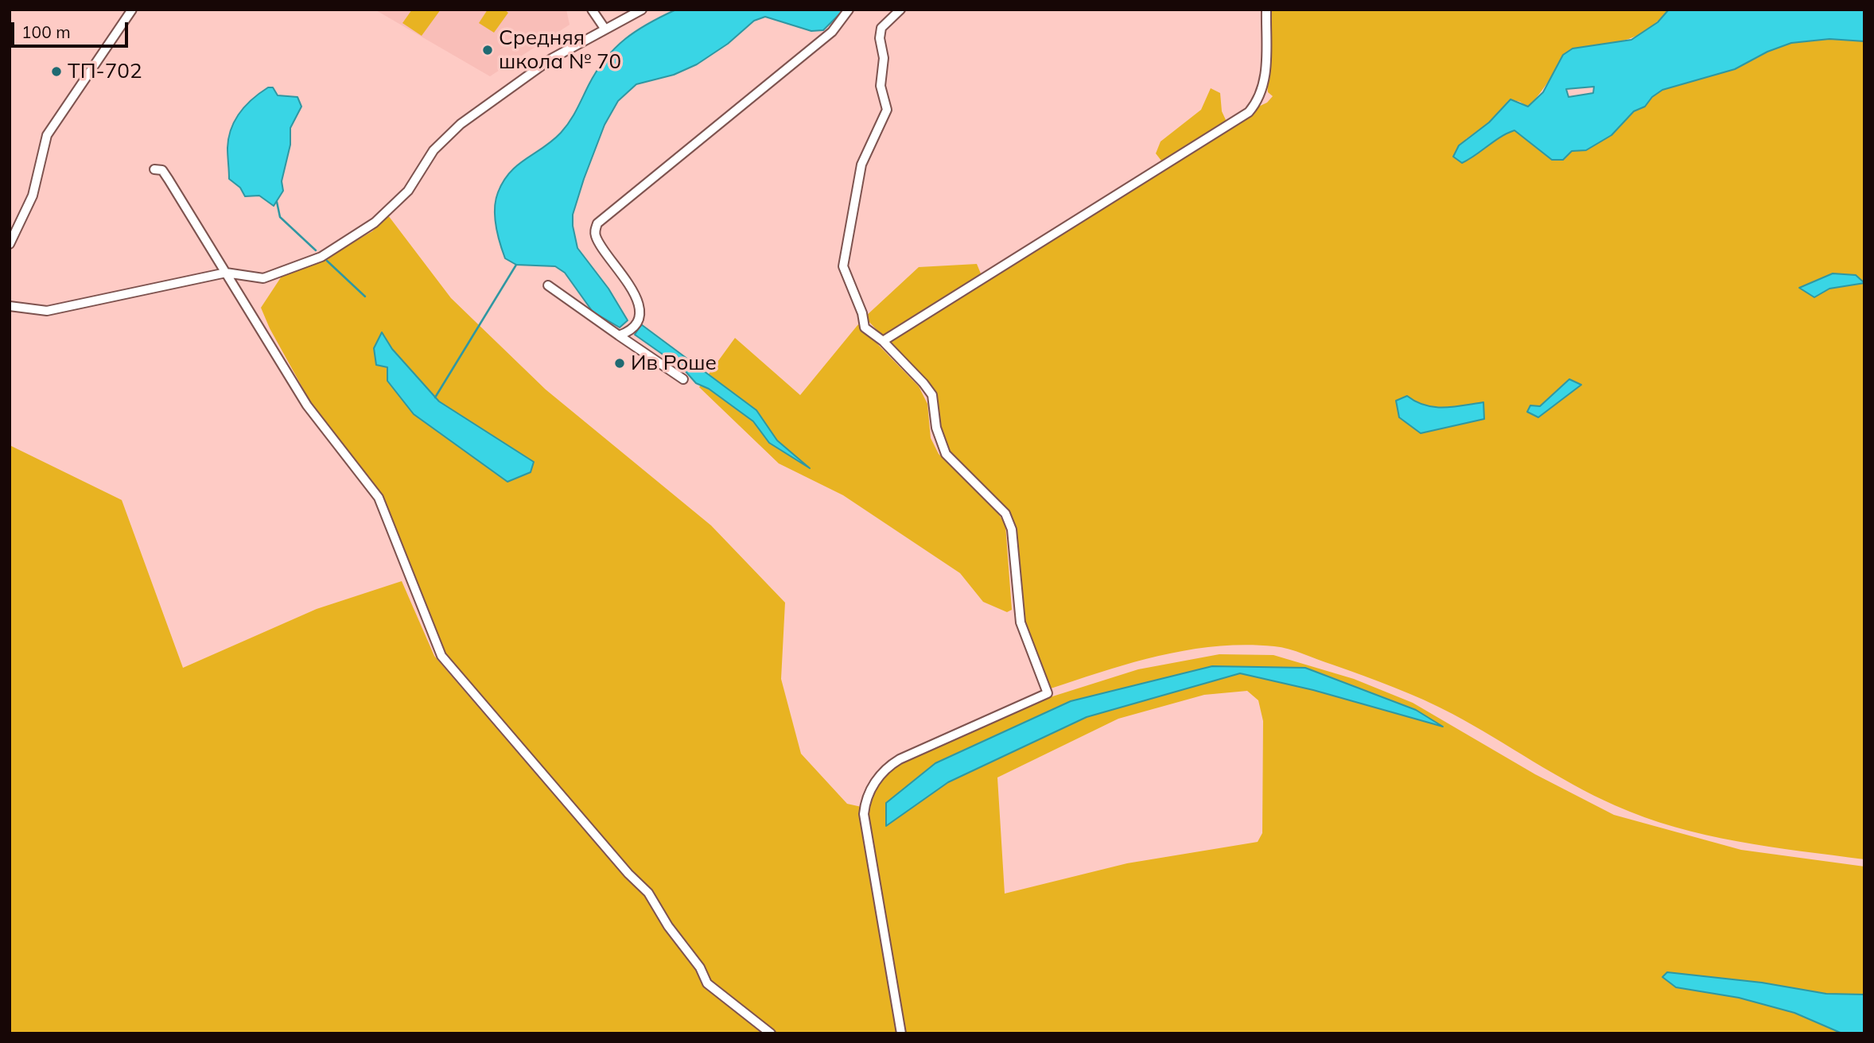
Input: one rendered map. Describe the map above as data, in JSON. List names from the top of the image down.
{
  "places": ["Средняя школа № 70", "ТП-702", "Ив Роше"],
  "scale_bar": "100 m"
}
